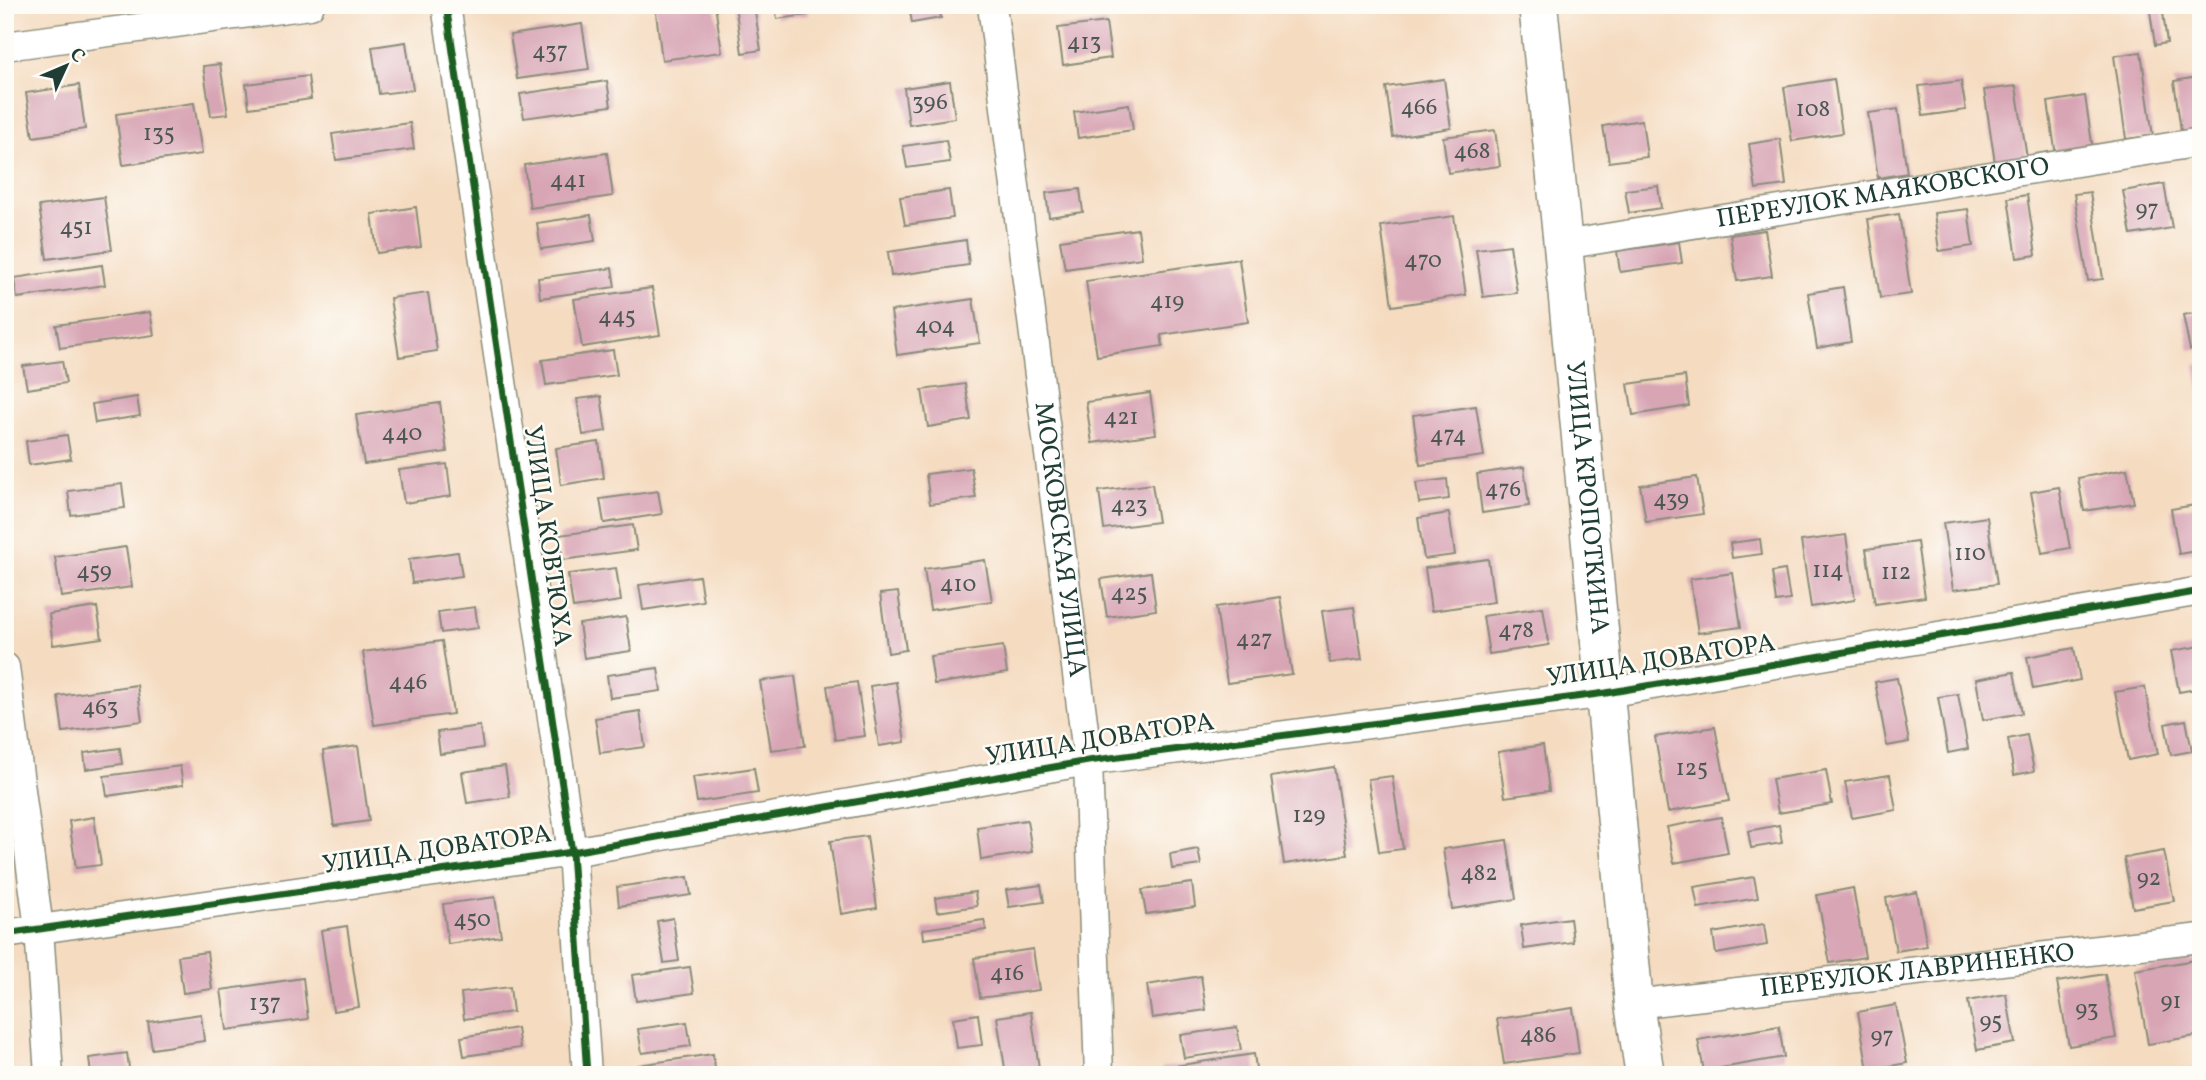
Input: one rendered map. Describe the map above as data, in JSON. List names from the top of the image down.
{
  "streets": {
    "main road": ["УЛИЦА КРОПОТКИНА"],
    "street": [
      "ПЕРЕУЛОК МАЯКОВСКОГО",
      "УЛИЦА КОВТЮХА",
      "МОСКОВСКАЯ УЛИЦА",
      "УЛИЦА ДОВАТОРА",
      "ПЕРЕУЛОК ЛАВРИНЕНКО"
    ]
  },
  "crossings": [
    ["ПЕРЕУЛОК МАЯКОВСКОГО", "УЛИЦА КРОПОТКИНА"],
    ["УЛИЦА КРОПОТКИНА", "УЛИЦА ДОВАТОРА"],
    ["УЛИЦА КРОПОТКИНА", "ПЕРЕУЛОК ЛАВРИНЕНКО"],
    ["УЛИЦА КОВТЮХА", "УЛИЦА ДОВАТОРА"],
    ["МОСКОВСКАЯ УЛИЦА", "УЛИЦА ДОВАТОРА"]
  ],
  "house_numbers": [
    "413",
    "437",
    "396",
    "466",
    "108",
    "135",
    "468",
    "441",
    "97",
    "451",
    "470",
    "419",
    "445",
    "404",
    "421",
    "440",
    "474",
    "476",
    "439",
    "423",
    "110",
    "114",
    "459",
    "112",
    "410",
    "425",
    "478",
    "427",
    "446",
    "463",
    "125",
    "129",
    "482",
    "92",
    "450",
    "416",
    "91",
    "137",
    "93",
    "95",
    "486",
    "97"
  ],
  "north": "top right"
}
